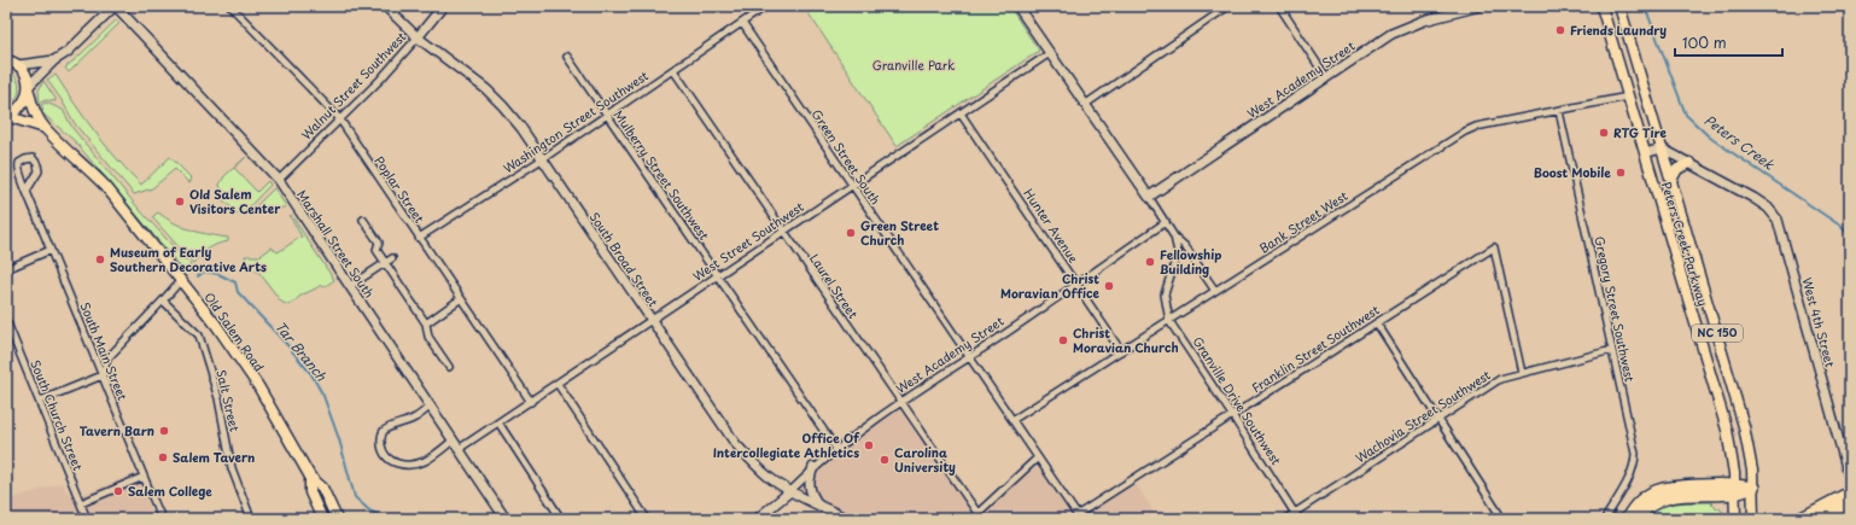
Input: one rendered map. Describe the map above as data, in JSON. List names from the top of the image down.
{
  "streets": {
    "main road": ["Peters Creek Parkway", "Old Salem Road", "NC 150"],
    "street": [
      "West Academy Street",
      "Walnut Street Southwest",
      "Washington Street Southwest",
      "Green Street South",
      "Mulberry Street Southwest",
      "Poplar Street",
      "Bank Street West",
      "Hunter Avenue",
      "West Street Southwest",
      "Marshall Street South",
      "South Broad Street",
      "Laurel Street",
      "Gregory Street Southwest",
      "West 4th Street",
      "Franklin Street Southwest",
      "South Main Street",
      "Salt Street",
      "Granville Drive Southwest",
      "South Church Street",
      "Wachovia Street Southwest"
    ]
  },
  "crossings": [
    ["West Academy Street", "Green Street South"],
    ["West Academy Street", "Mulberry Street Southwest"],
    ["West Academy Street", "Hunter Avenue"],
    ["West Academy Street", "South Broad Street"],
    ["West Academy Street", "Laurel Street"],
    ["West Academy Street", "Granville Drive Southwest"],
    ["Walnut Street Southwest", "Poplar Street"],
    ["Walnut Street Southwest", "Marshall Street South"],
    ["Walnut Street Southwest", "South Broad Street"],
    ["Washington Street Southwest", "Green Street South"],
    ["Washington Street Southwest", "Mulberry Street Southwest"],
    ["Washington Street Southwest", "Poplar Street"],
    ["Washington Street Southwest", "South Broad Street"],
    ["Washington Street Southwest", "Laurel Street"],
    ["Green Street South", "Bank Street West"],
    ["Green Street South", "West Street Southwest"],
    ["Green Street South", "Franklin Street Southwest"],
    ["Mulberry Street Southwest", "West Street Southwest"],
    ["Poplar Street", "West Street Southwest"],
    ["Bank Street West", "Hunter Avenue"],
    ["Bank Street West", "Peters Creek Parkway"],
    ["Bank Street West", "Gregory Street Southwest"],
    ["Bank Street West", "Granville Drive Southwest"],
    ["Hunter Avenue", "West Street Southwest"],
    ["West Street Southwest", "Marshall Street South"],
    ["West Street Southwest", "South Broad Street"],
    ["West Street Southwest", "Laurel Street"],
    ["West Street Southwest", "Granville Drive Southwest"],
    ["Gregory Street Southwest", "Wachovia Street Southwest"],
    ["Franklin Street Southwest", "Granville Drive Southwest"],
    ["Franklin Street Southwest", "Wachovia Street Southwest"],
    ["Granville Drive Southwest", "Wachovia Street Southwest"]
  ],
  "water": ["Peters Creek", "Tar Branch"],
  "parks": ["Granville Park"],
  "places": [
    "Friends Laundry",
    "RTG Tire",
    "Boost Mobile",
    "Old Salem Visitors Center",
    "Green Street Church",
    "Museum of Early Southern Decorative Arts",
    "Fellowship Building",
    "Christ Moravian Office",
    "Christ Moravian Church",
    "Tavern Barn",
    "Office Of Intercollegiate Athletics",
    "Salem Tavern",
    "Carolina University",
    "Salem College"
  ],
  "scale_bar": "100 m"
}
